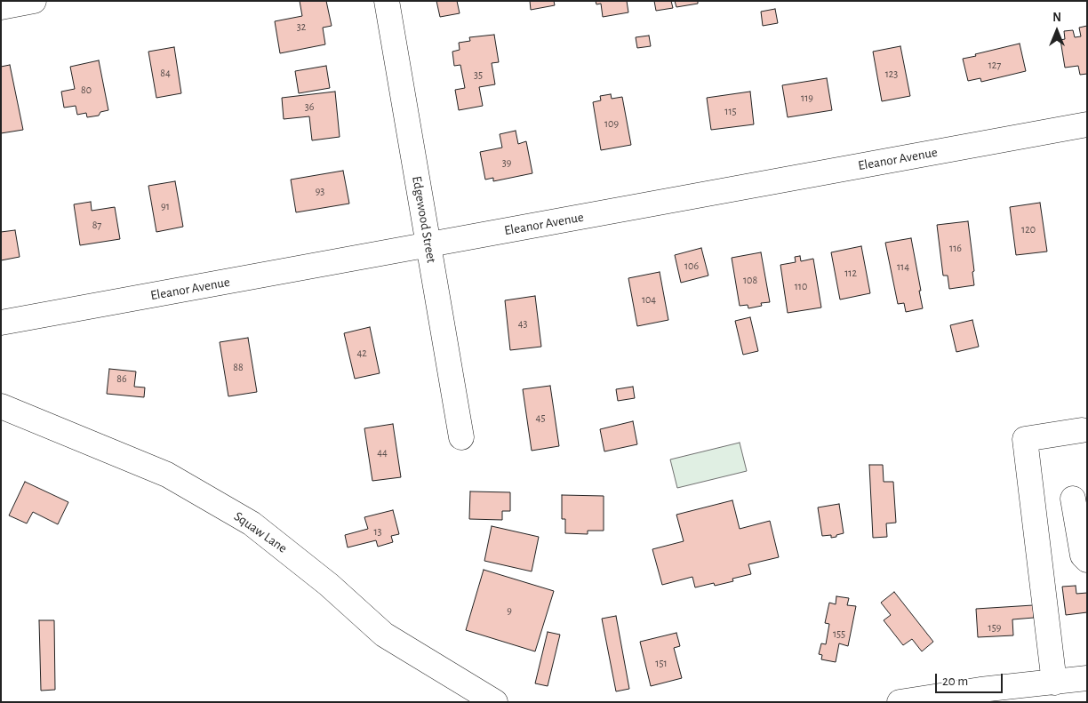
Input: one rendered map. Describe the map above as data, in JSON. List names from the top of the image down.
{
  "streets": {
    "street": ["Eleanor Avenue", "Edgewood Street", "Squaw Lane"]
  },
  "crossings": [
    ["Eleanor Avenue", "Edgewood Street"]
  ],
  "house_numbers": [
    "32",
    "127",
    "84",
    "123",
    "35",
    "80",
    "119",
    "36",
    "115",
    "109",
    "39",
    "93",
    "91",
    "87",
    "120",
    "116",
    "106",
    "114",
    "112",
    "108",
    "110",
    "104",
    "43",
    "42",
    "88",
    "86",
    "45",
    "44",
    "13",
    "9",
    "159",
    "155",
    "151"
  ],
  "scale_bar": "20 m",
  "north": "top"
}
